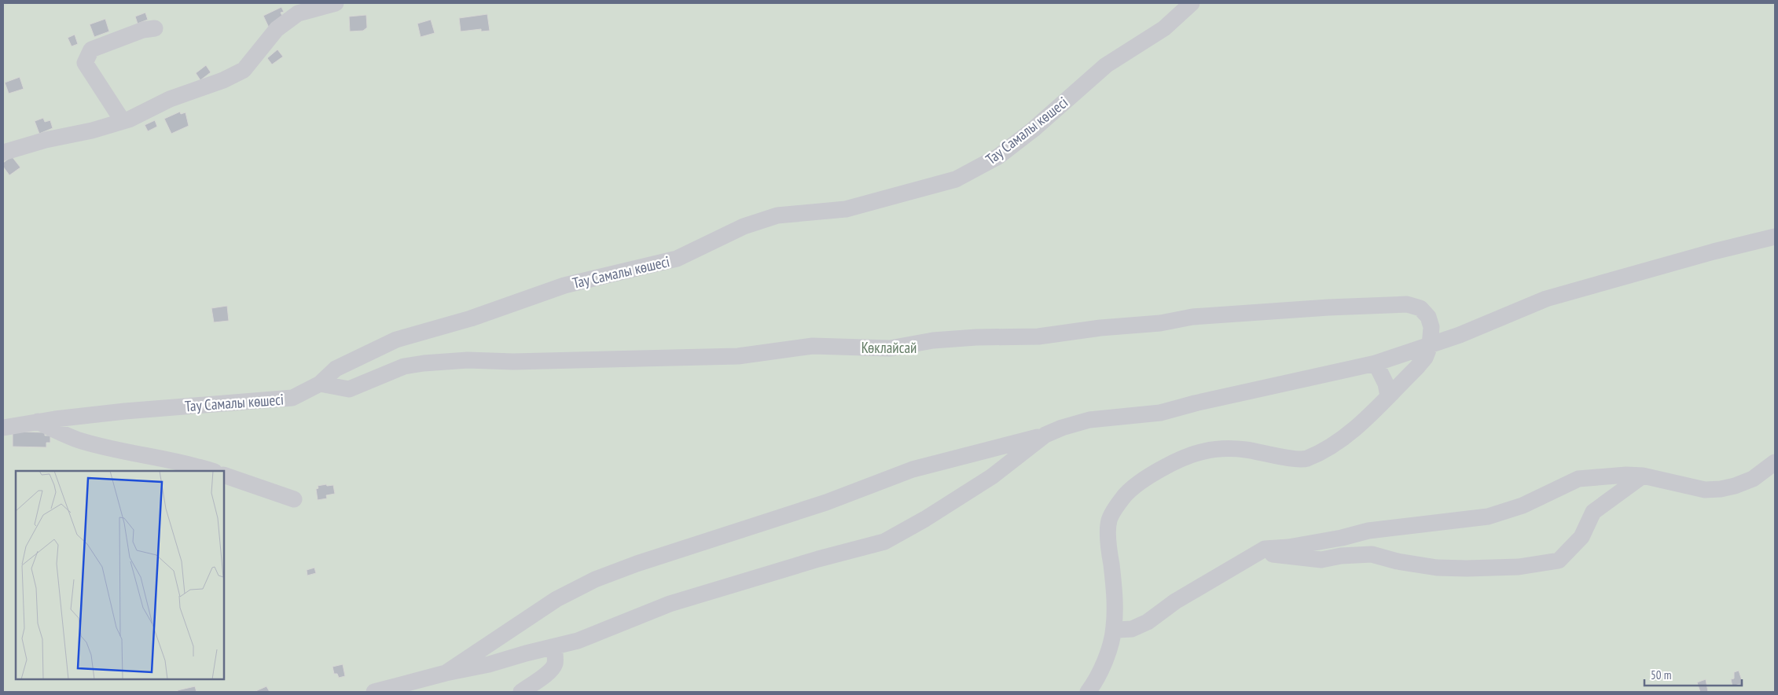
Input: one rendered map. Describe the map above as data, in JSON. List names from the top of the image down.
{
  "streets": {
    "street": ["Тау Самалы көшесі"]
  },
  "parks": ["Көклайсай"],
  "scale_bar": "50 m"
}
